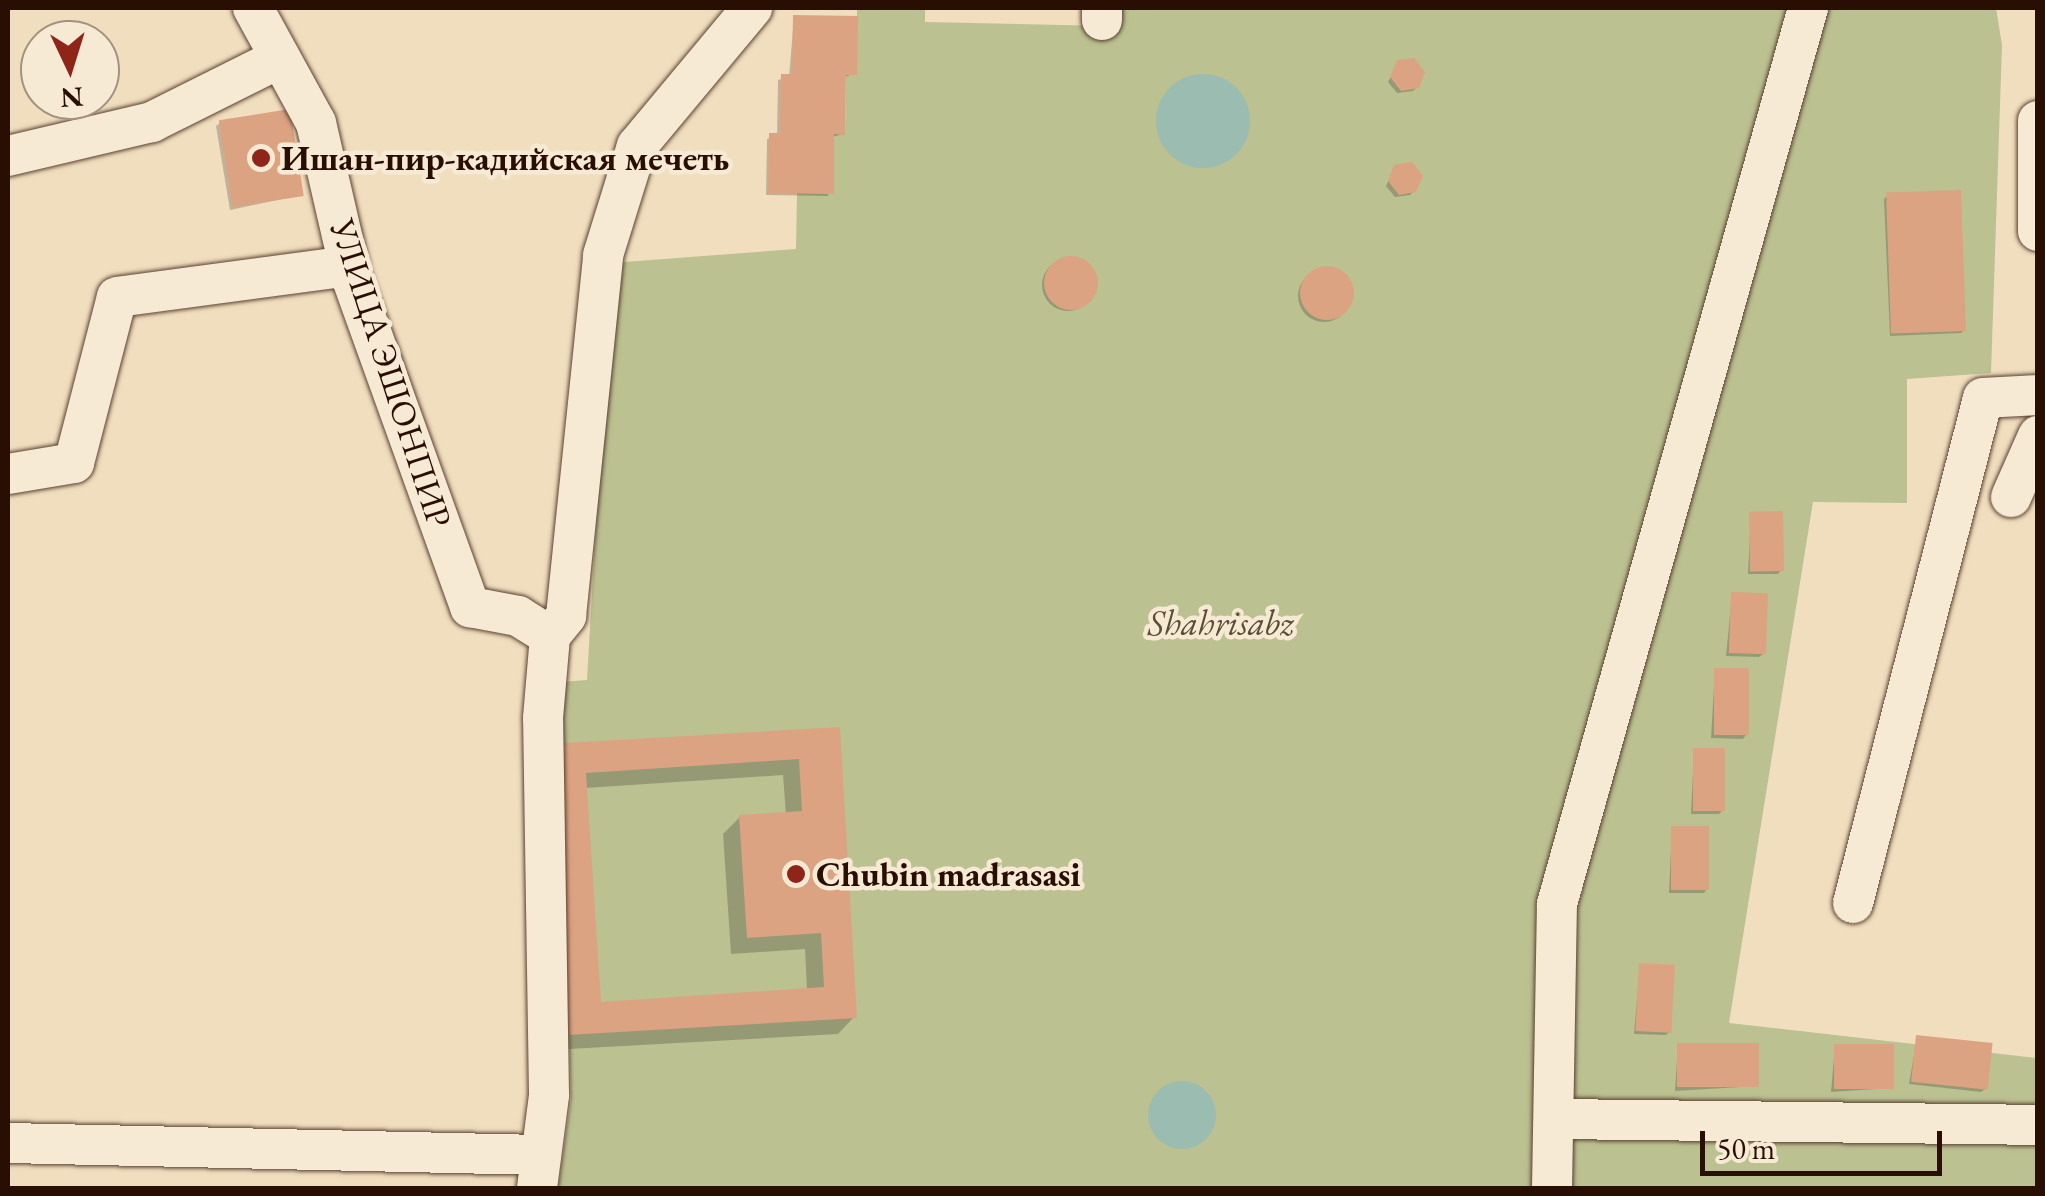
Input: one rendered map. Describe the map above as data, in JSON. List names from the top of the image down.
{
  "streets": {
    "street": ["УЛИЦА ЭШОНПИР"]
  },
  "parks": ["Shahrisabz"],
  "places": ["Ишан-пир-кадийская мечеть", "Chubin madrasasi"],
  "scale_bar": "50 m",
  "north": "bottom"
}
